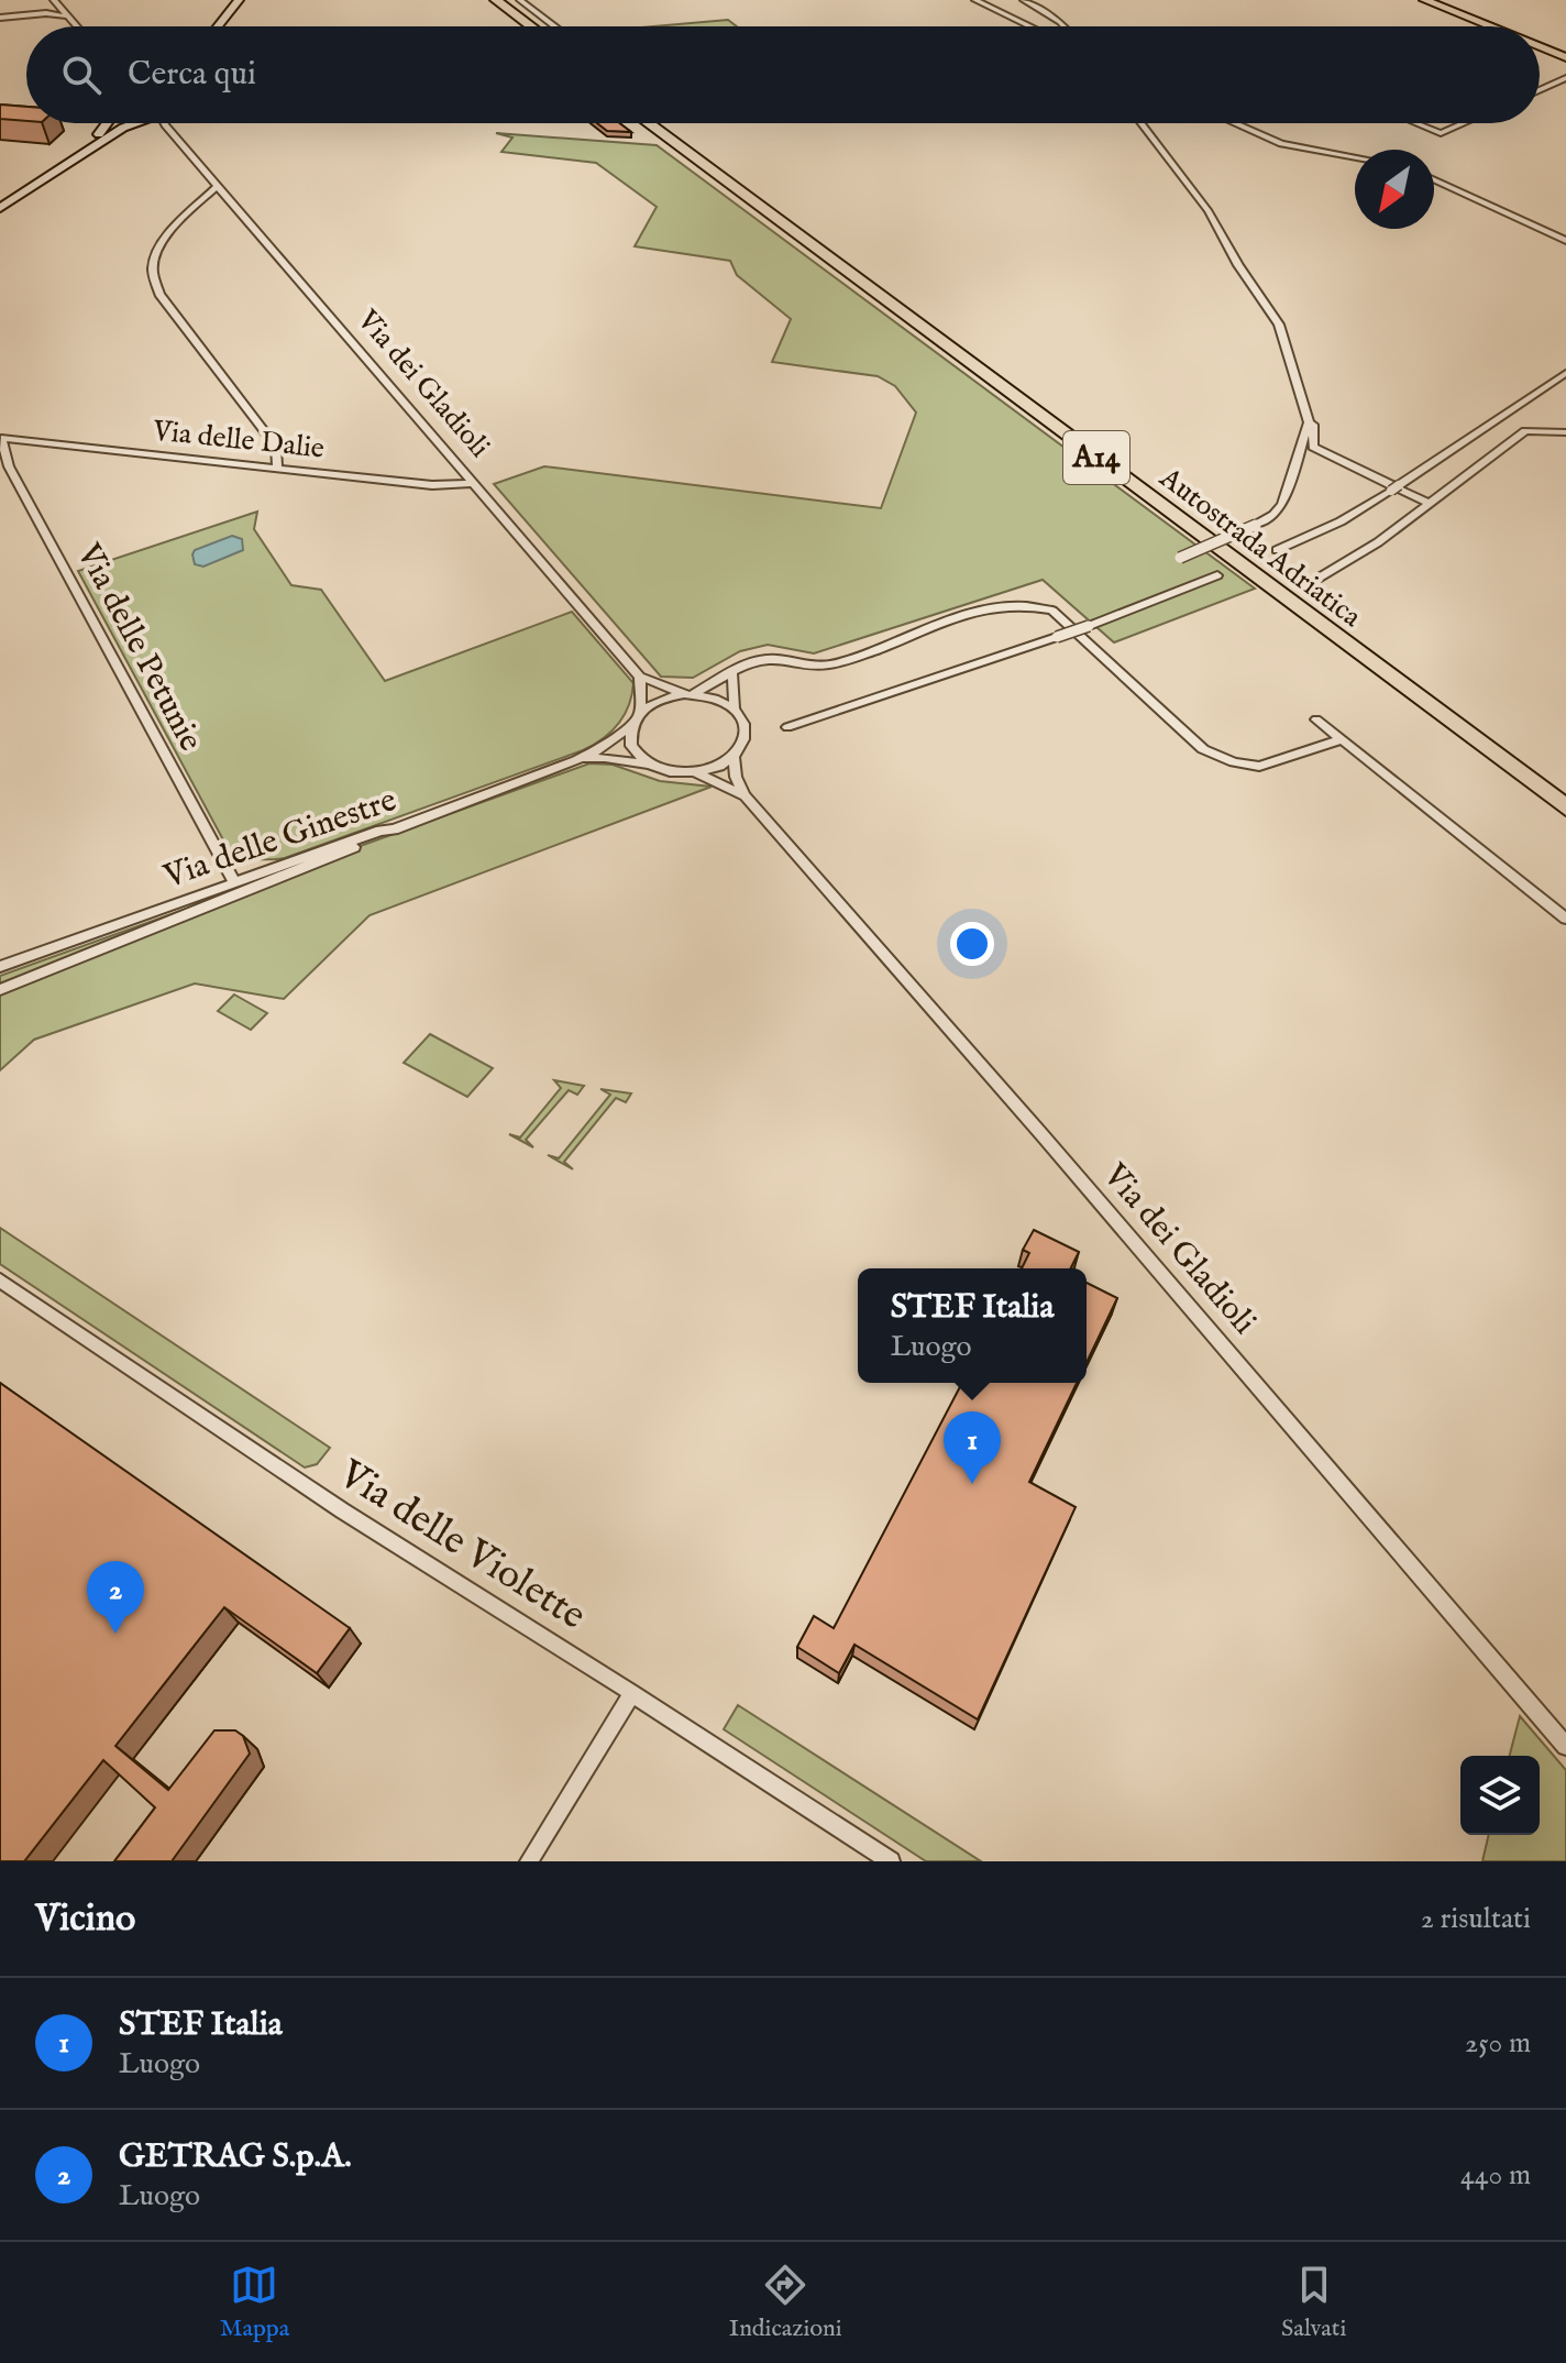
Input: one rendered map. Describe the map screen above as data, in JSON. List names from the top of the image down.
{
  "streets": {
    "highway": ["A14", "Autostrada Adriatica"],
    "street": [
      "Via dei Gladioli",
      "Via delle Dalie",
      "Via delle Petunie",
      "Via delle Ginestre",
      "Via delle Violette"
    ]
  },
  "crossings": [
    ["Via dei Gladioli", "Via delle Dalie"],
    ["Via dei Gladioli", "Via delle Ginestre"],
    ["Via delle Dalie", "Via delle Petunie"],
    ["Via delle Petunie", "Via delle Ginestre"]
  ],
  "north": "bottom left",
  "page": {
    "search": "Cerca qui",
    "popup": ["STEF Italia", "Luogo"],
    "pins": ["1", "2"],
    "heading": ["Vicino", "2 risultati"],
    "list": [
      {
        "mark": "1",
        "name": "STEF Italia",
        "note": "Luogo",
        "value": "250 m"
      },
      {
        "mark": "2",
        "name": "GETRAG S.p.A.",
        "note": "Luogo",
        "value": "440 m"
      }
    ],
    "nav": ["Mappa", "Indicazioni", "Salvati"]
  }
}
